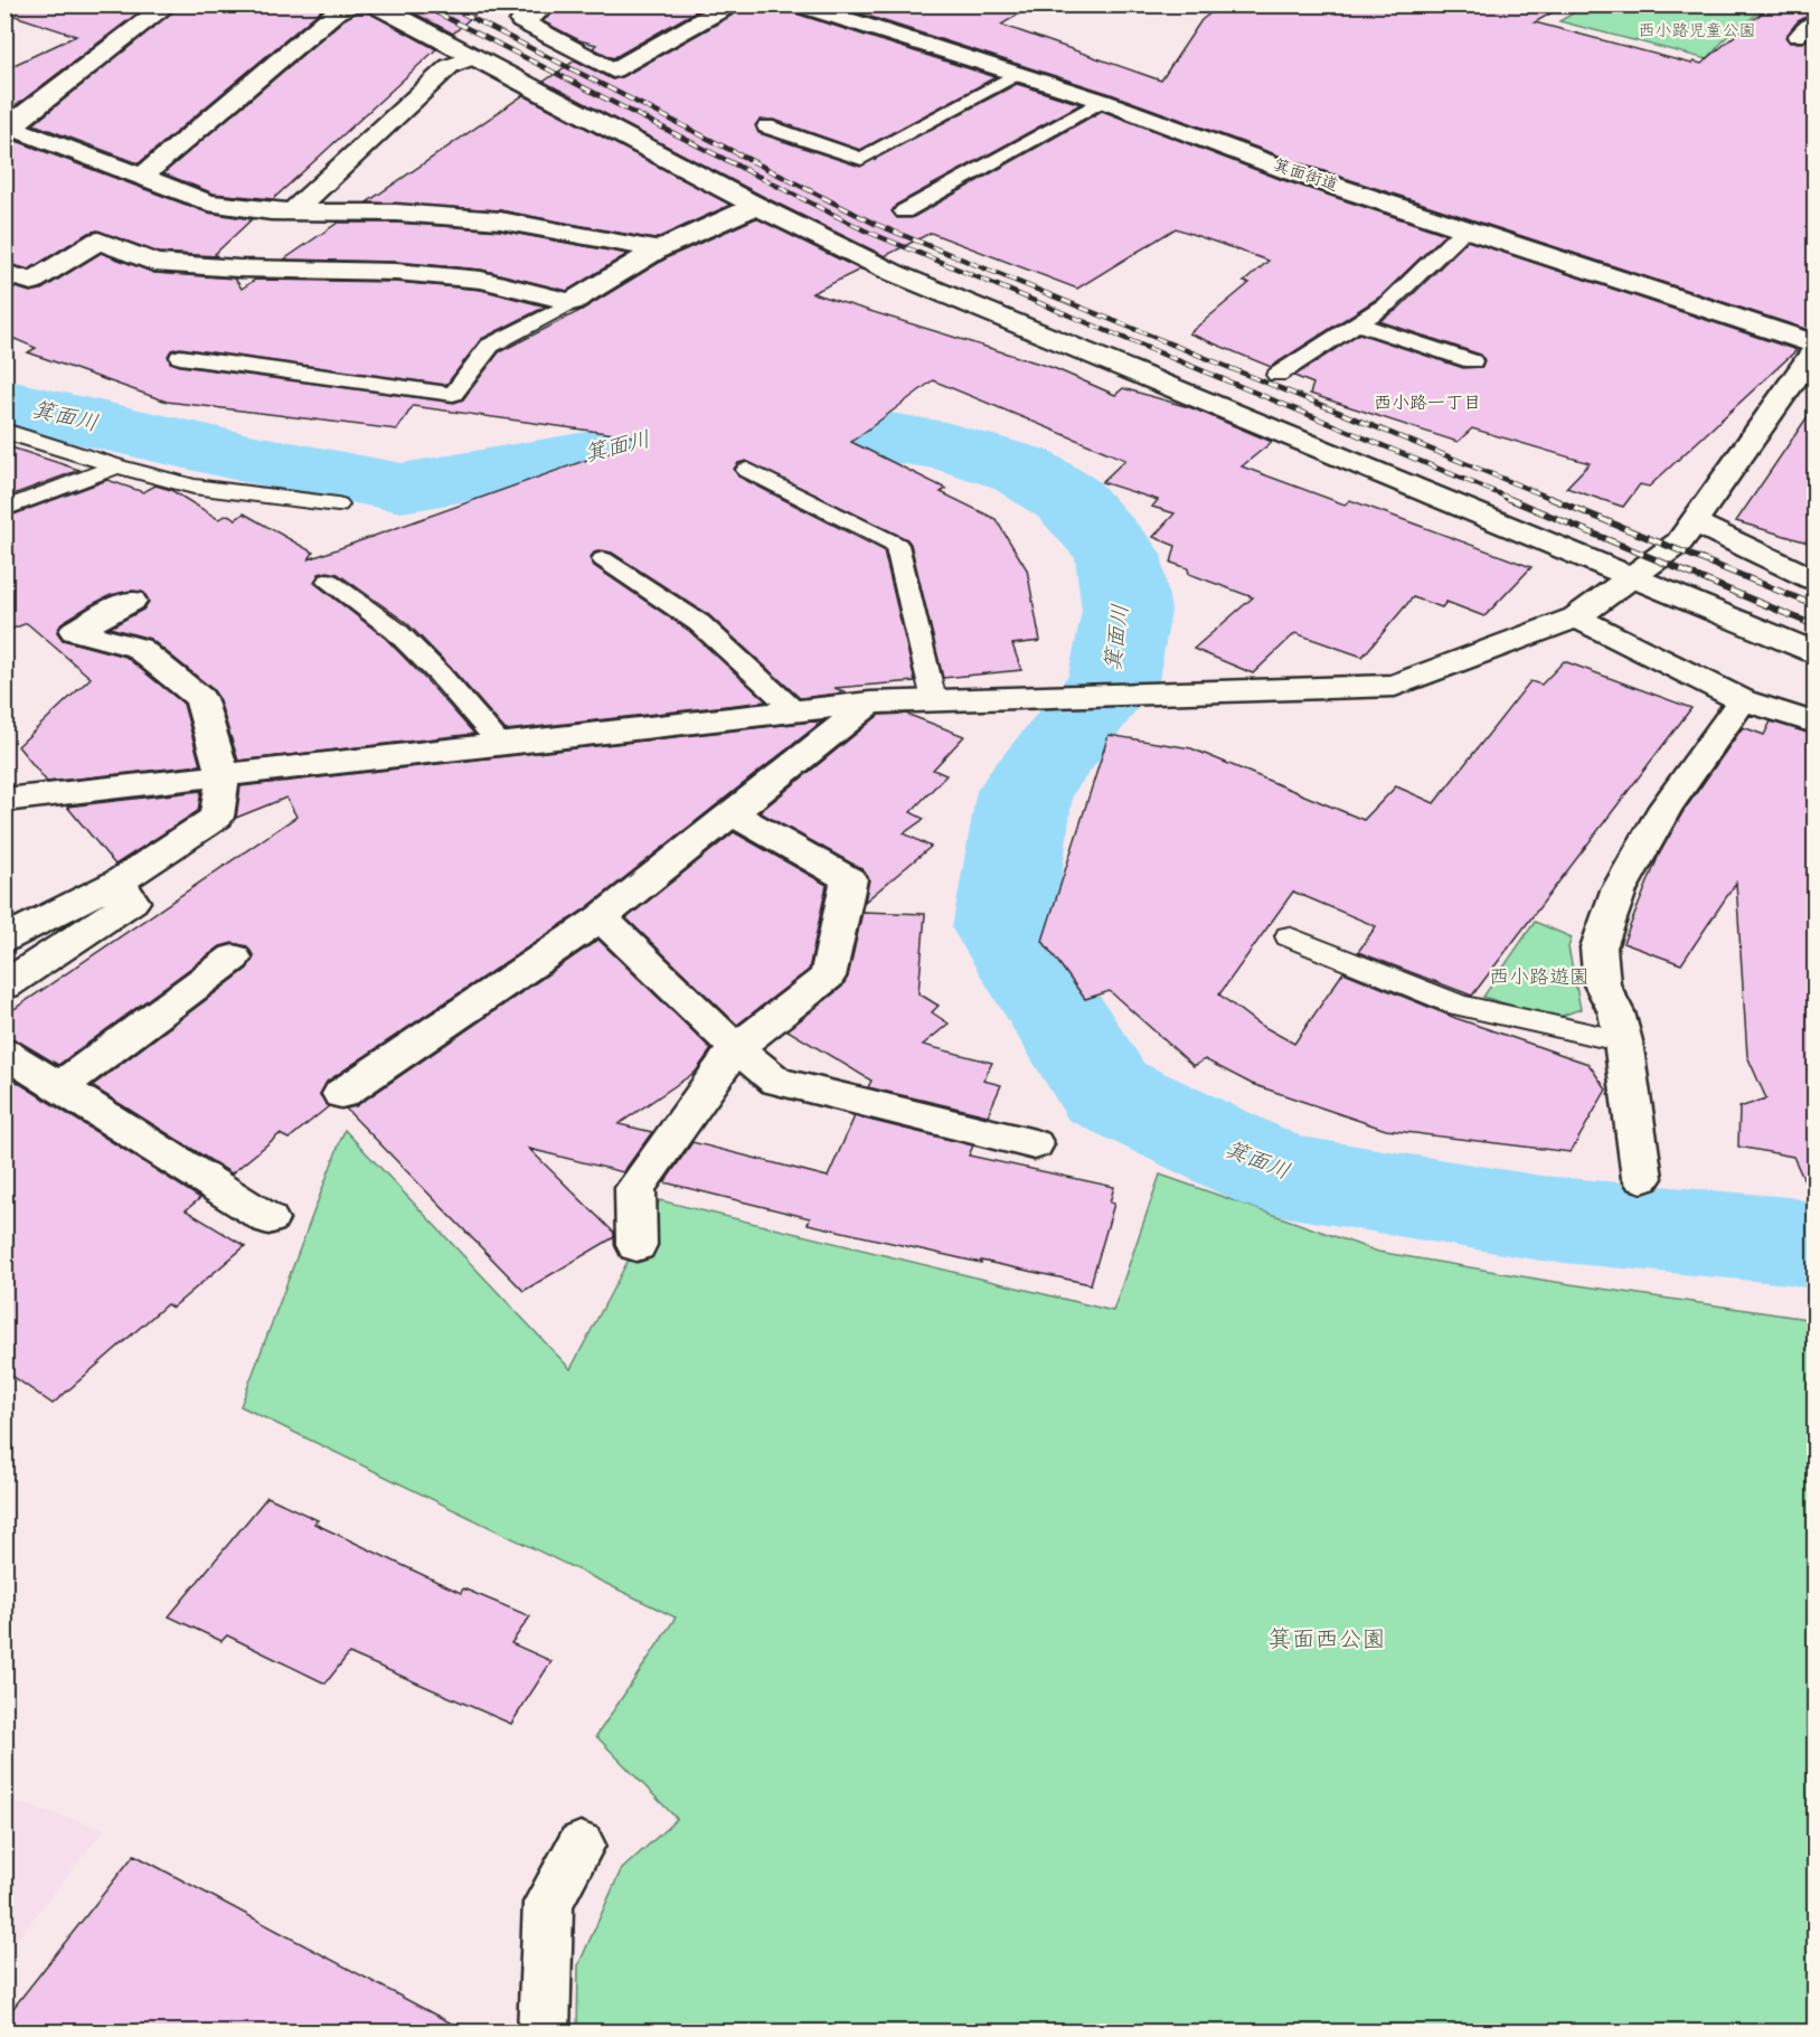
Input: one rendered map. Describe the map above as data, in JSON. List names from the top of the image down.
{
  "streets": {
    "street": ["箕面街道"]
  },
  "districts": ["西小路一丁目"],
  "water": ["箕面川"],
  "parks": ["西小路児童公園", "西小路遊園", "箕面西公園"]
}
